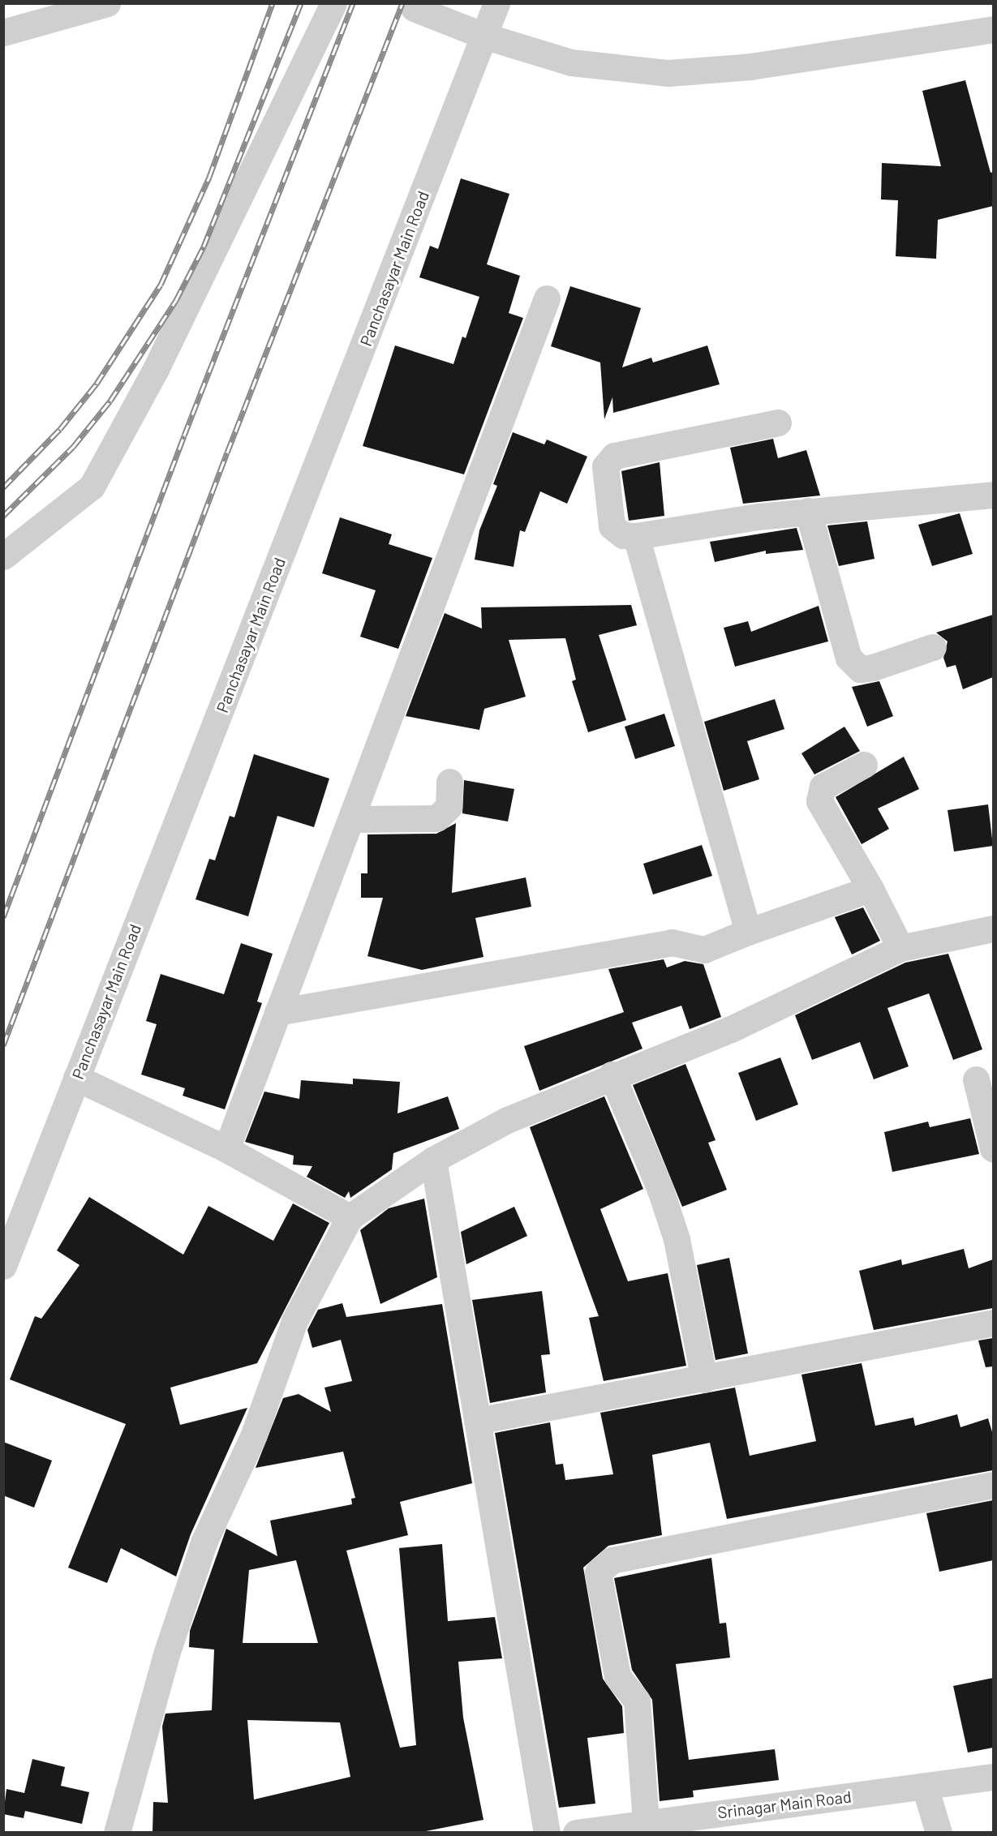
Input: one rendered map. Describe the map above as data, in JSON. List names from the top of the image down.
{
  "streets": {
    "street": ["Panchasayar Main Road", "Srinagar Main Road"]
  }
}
